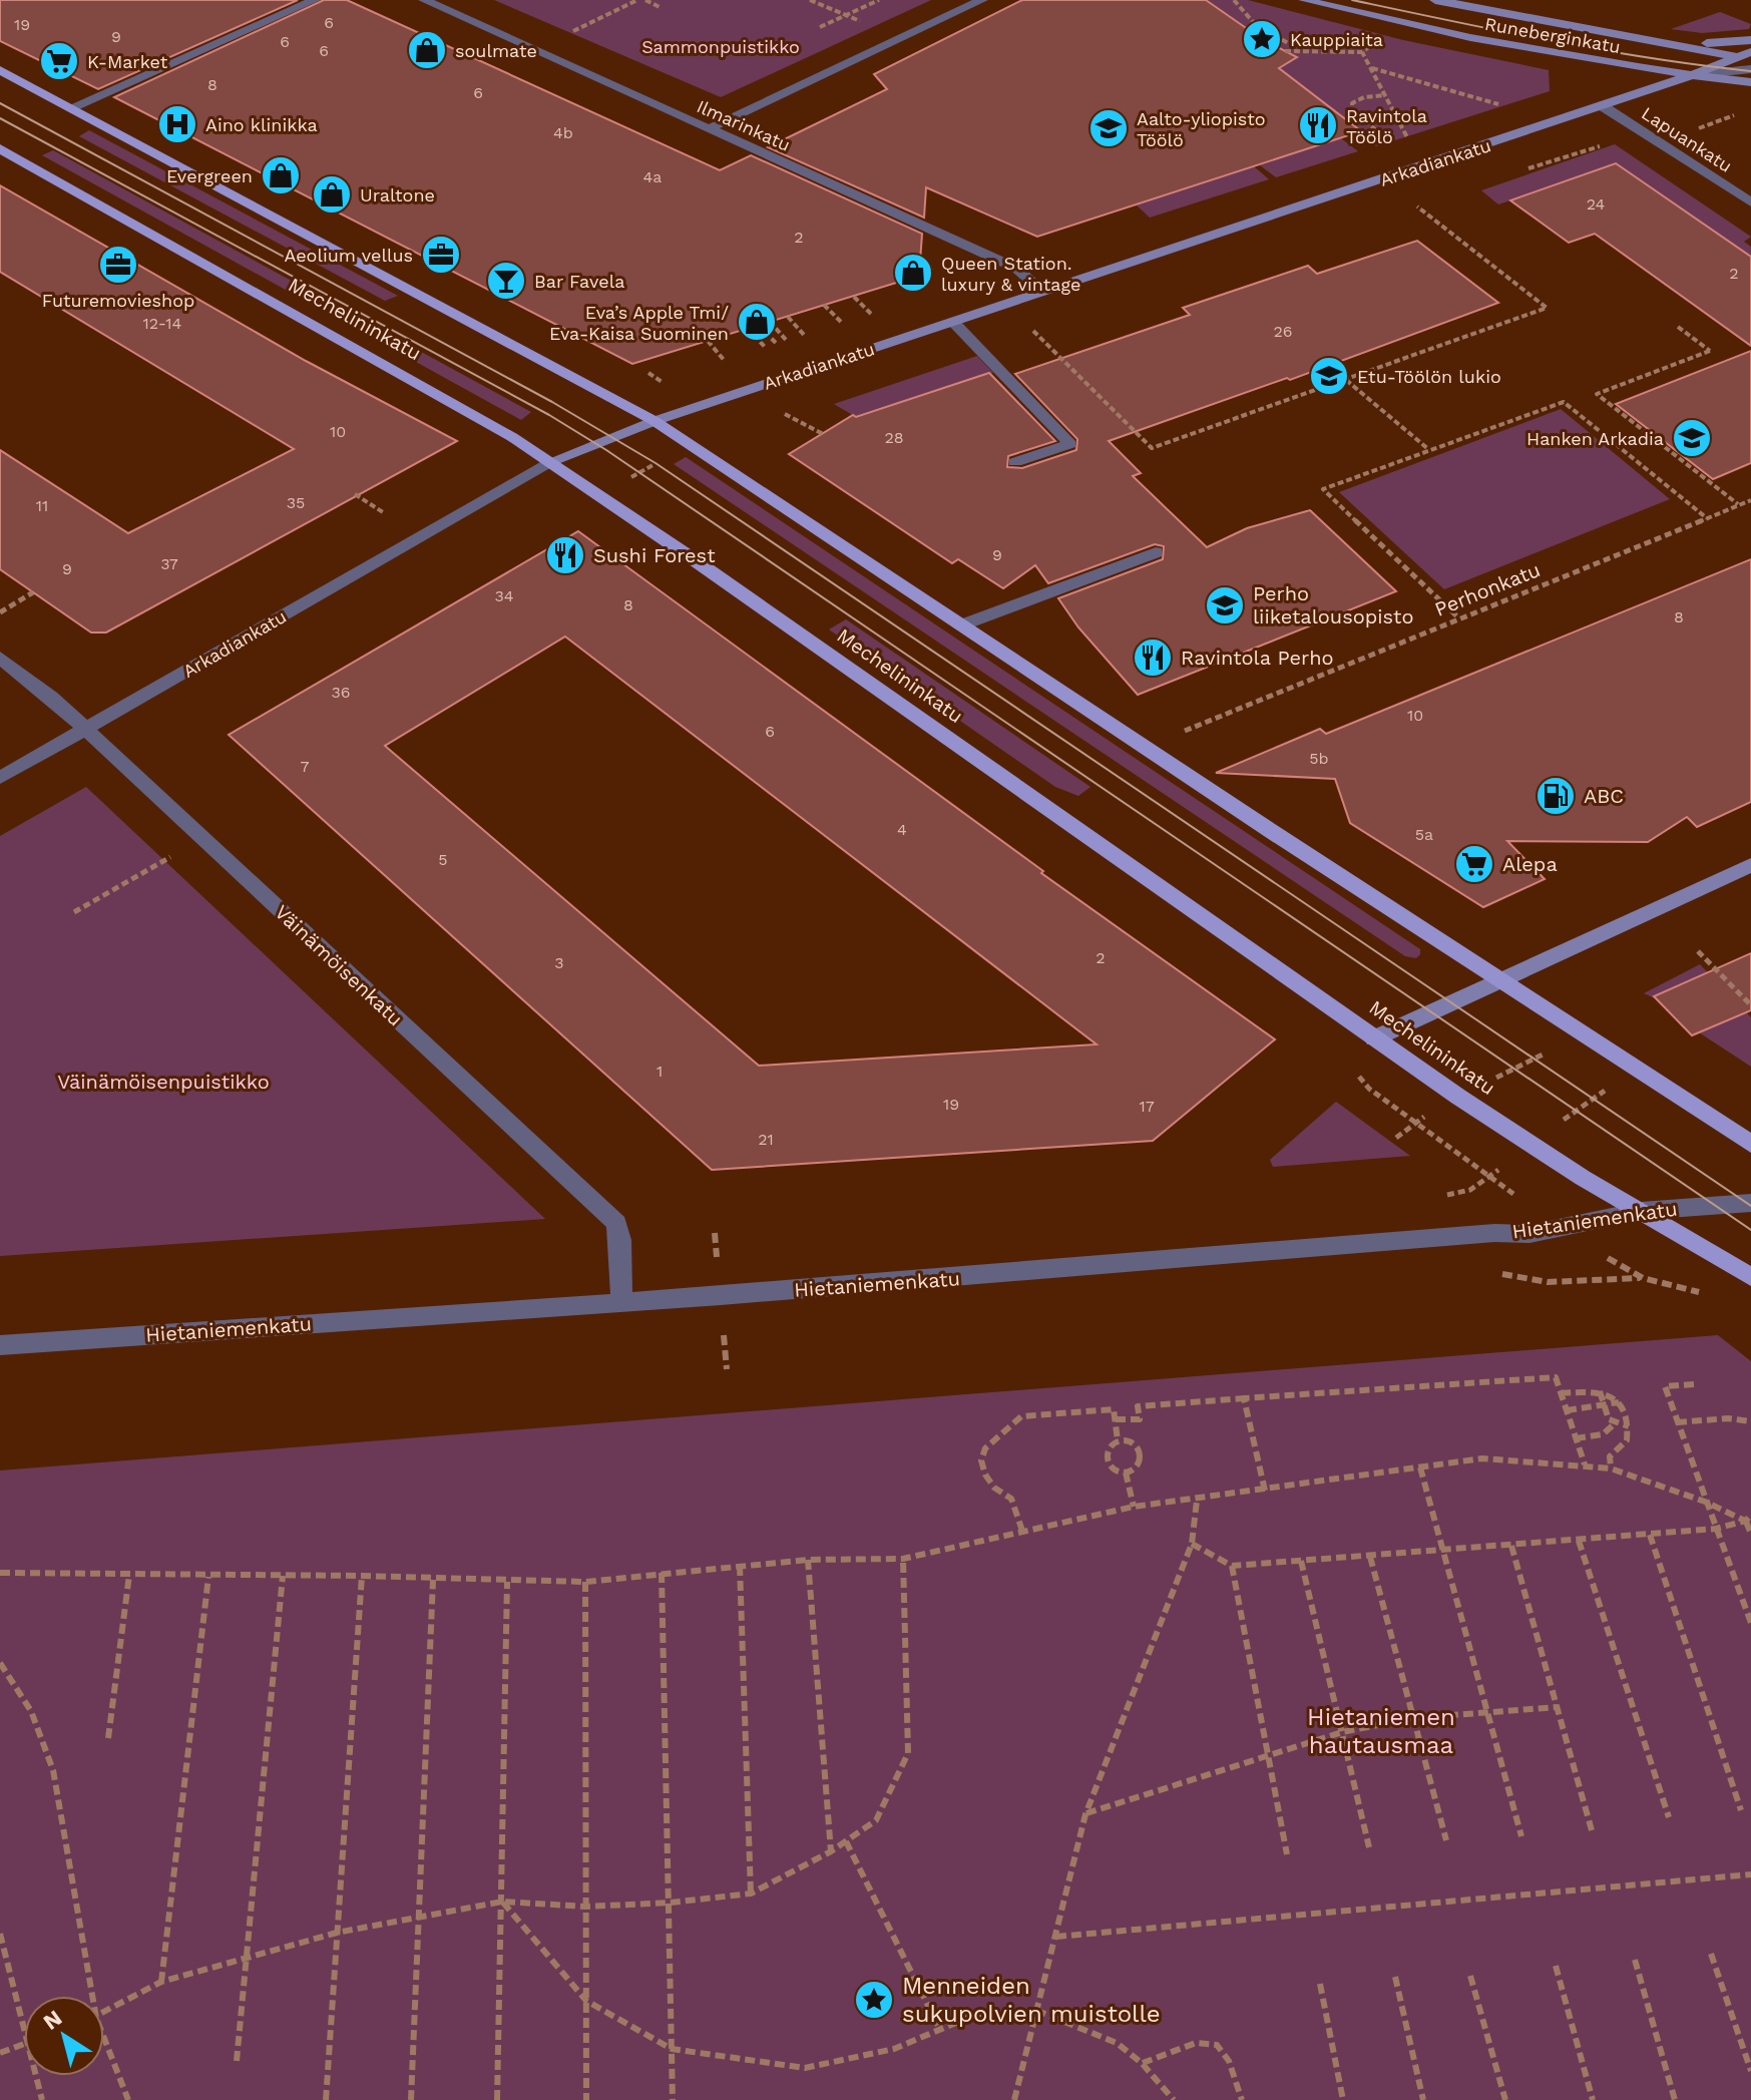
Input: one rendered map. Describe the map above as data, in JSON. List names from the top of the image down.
{
  "streets": {
    "main road": ["Mechelininkatu"],
    "street": [
      "Runeberginkatu",
      "Ilmarinkatu",
      "Lapuankatu",
      "Arkadiankatu",
      "Väinämöisenkatu",
      "Hietaniemenkatu"
    ],
    "path": ["Perhonkatu"]
  },
  "crossings": [
    ["Runeberginkatu", "Arkadiankatu"],
    ["Ilmarinkatu", "Arkadiankatu"],
    ["Lapuankatu", "Arkadiankatu"],
    ["Arkadiankatu", "Mechelininkatu"],
    ["Arkadiankatu", "Väinämöisenkatu"],
    ["Mechelininkatu", "Hietaniemenkatu"],
    ["Väinämöisenkatu", "Hietaniemenkatu"]
  ],
  "parks": ["Sammonpuistikko", "Väinämöisenpuistikko", "Hietaniemen hautausmaa"],
  "places": {
    "place": ["Kauppiaita", "Menneiden sukupolvien muistolle"],
    "shop": [
      "soulmate",
      "Evergreen",
      "Uraltone",
      "Queen Station. luxury & vintage",
      "Eva’s Apple Tmi/ Eva-Kaisa Suominen"
    ],
    "supermarket": ["K-Market", "Alepa"],
    "hospital": ["Aino klinikka"],
    "restaurant": ["Ravintola Töölö", "Sushi Forest", "Ravintola Perho"],
    "school or university": [
      "Aalto-yliopisto Töölö",
      "Etu-Töölön lukio",
      "Hanken Arkadia",
      "Perho liiketalousopisto"
    ],
    "office": ["Aeolium vellus", "Futuremovieshop"],
    "bar": ["Bar Favela"],
    "fuel station": ["ABC"]
  },
  "house_numbers": [
    "6",
    "19",
    "9",
    "6",
    "6",
    "8",
    "6",
    "4b",
    "4a",
    "24",
    "2",
    "2",
    "12-14",
    "26",
    "10",
    "28",
    "35",
    "11",
    "9",
    "37",
    "9",
    "34",
    "8",
    "8",
    "36",
    "10",
    "6",
    "5b",
    "7",
    "4",
    "5a",
    "5",
    "2",
    "3",
    "1",
    "19",
    "17",
    "21"
  ],
  "north": "top left"
}
